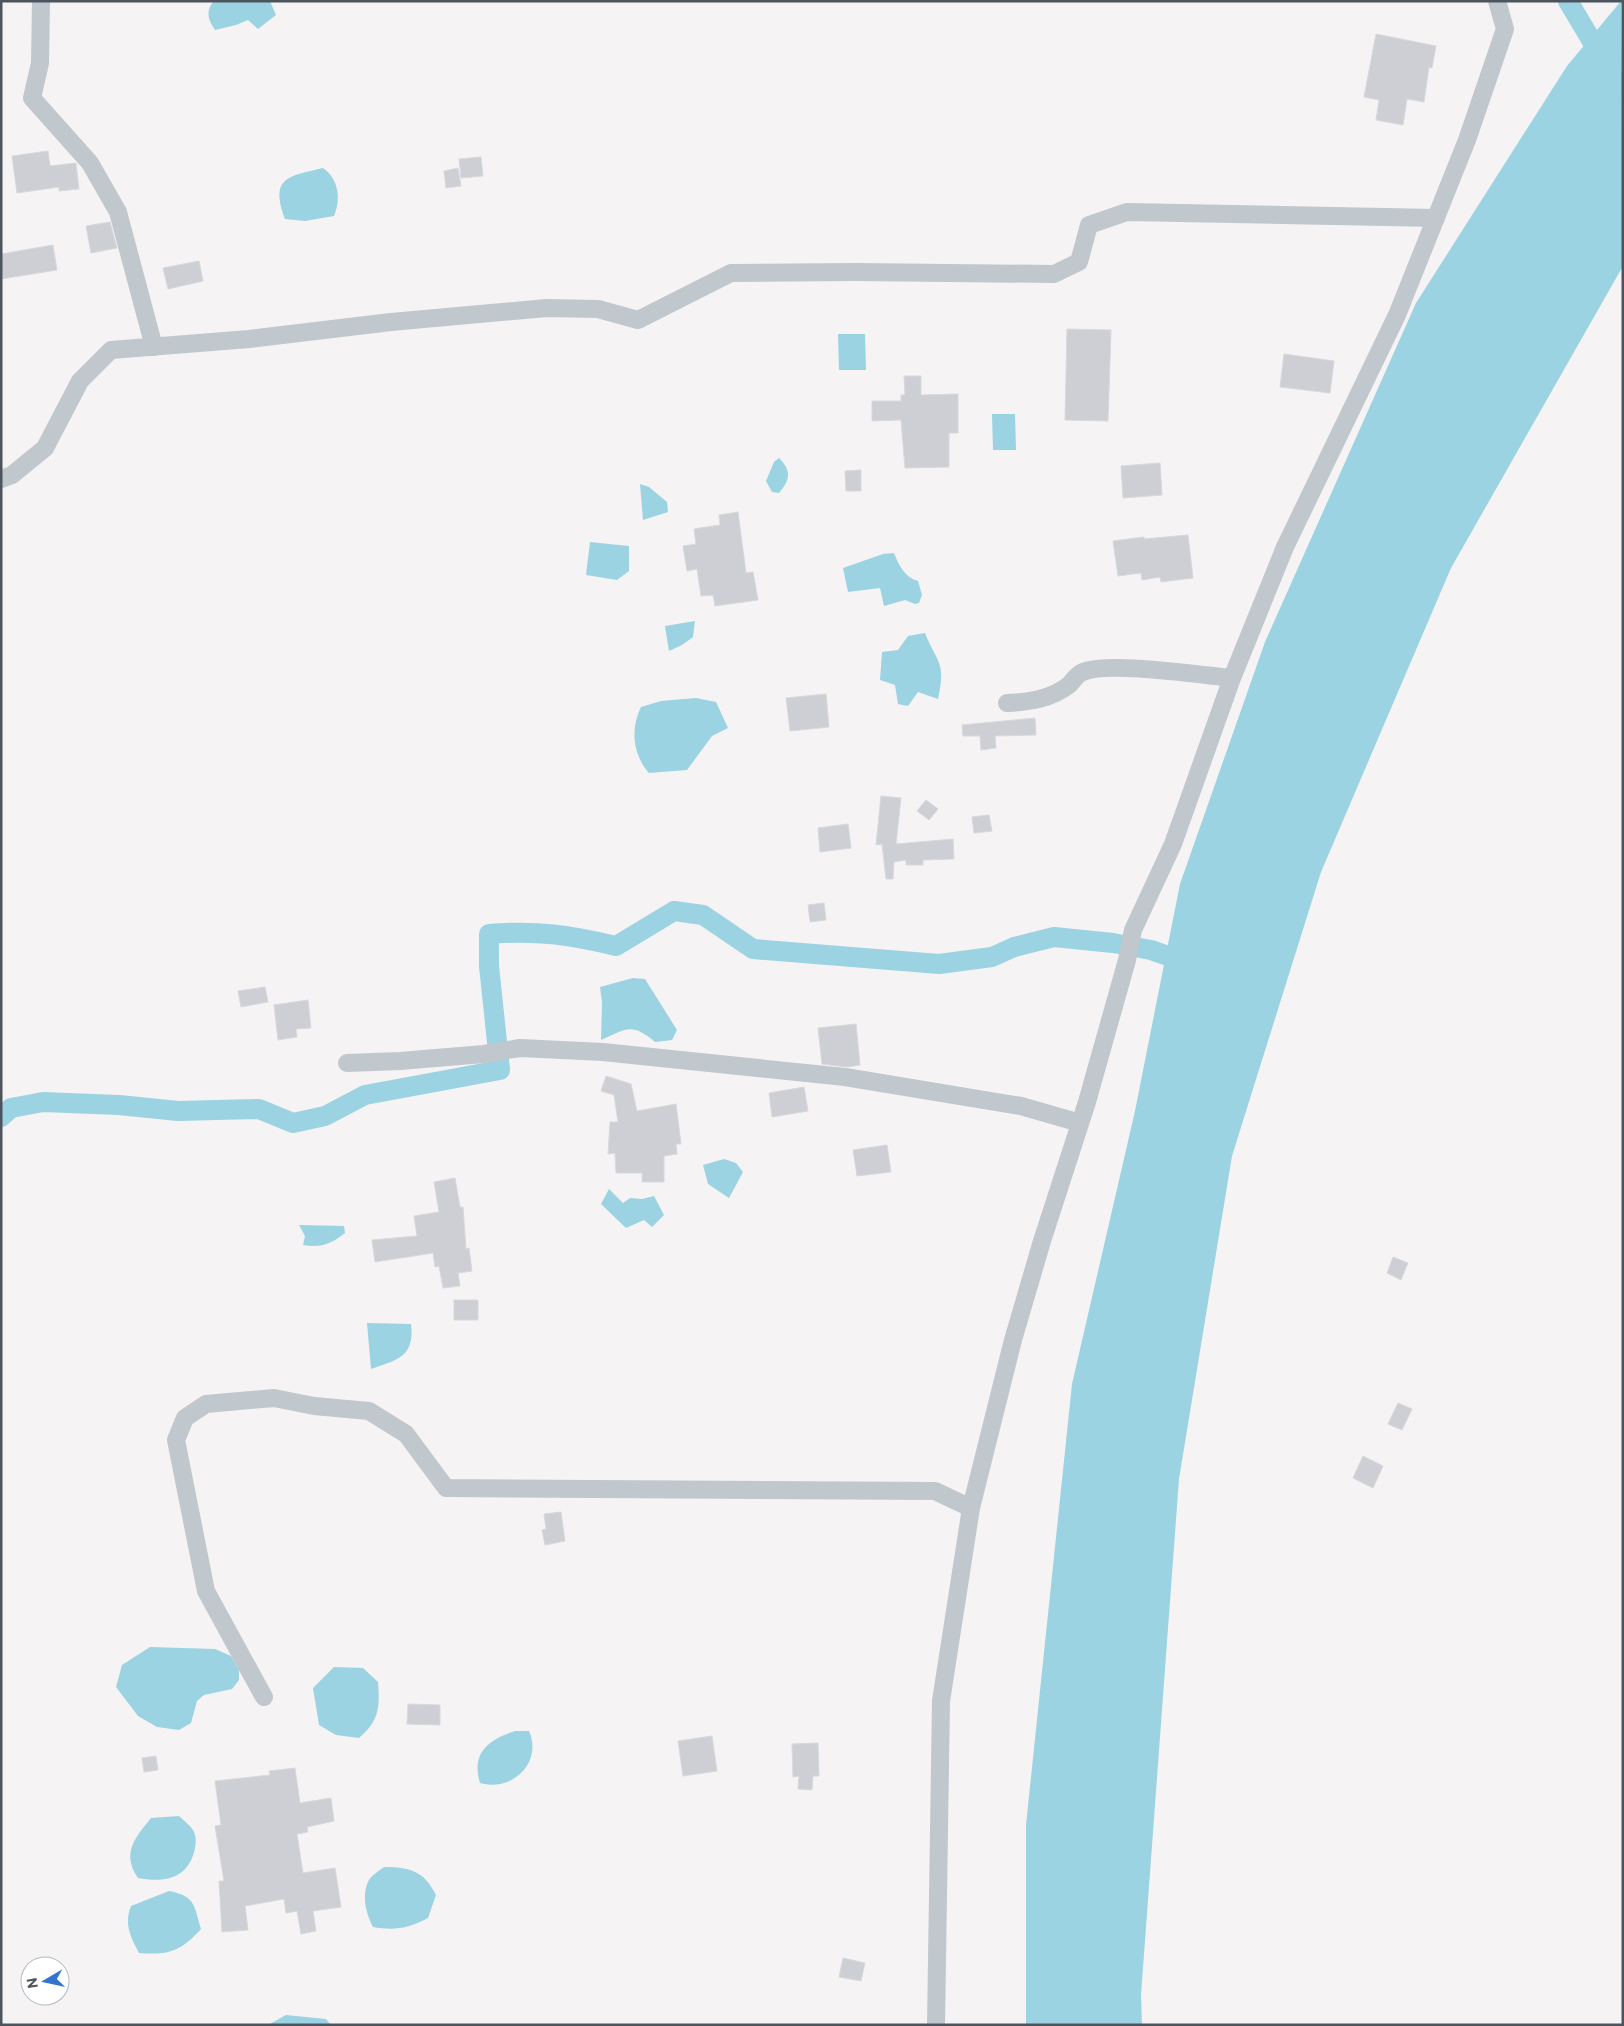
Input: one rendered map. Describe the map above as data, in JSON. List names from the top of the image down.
{
  "north": "left"
}
